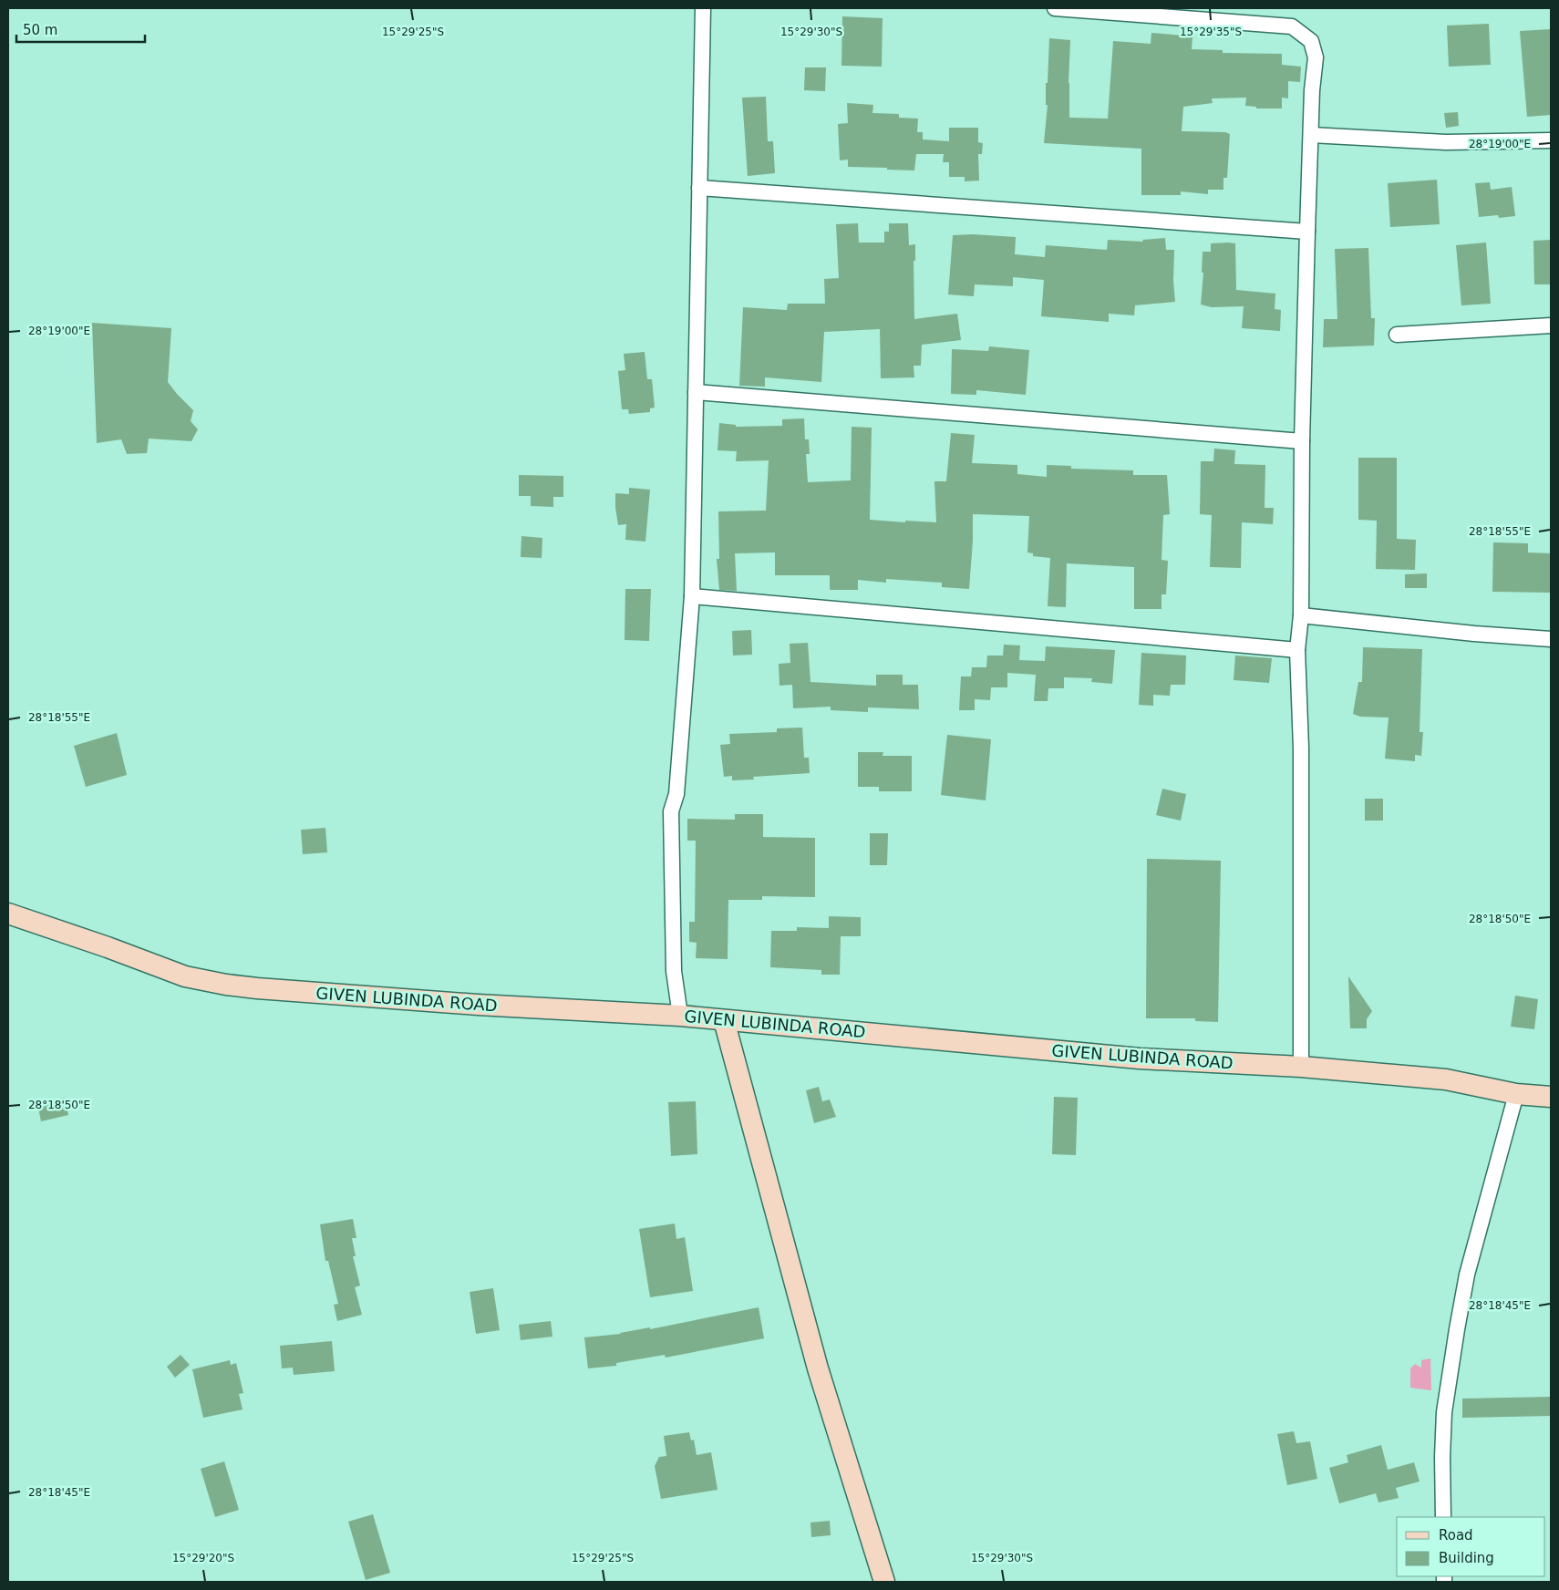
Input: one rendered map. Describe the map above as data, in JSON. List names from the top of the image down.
{
  "streets": {
    "street": ["GIVEN LUBINDA ROAD"]
  },
  "legend": ["Road", "Building"],
  "scale_bar": "50 m",
  "coordinates": [
    "15°29'25\"S",
    "15°29'30\"S",
    "15°29'35\"S",
    "28°19'00\"E",
    "28°18'55\"E",
    "28°18'50\"E",
    "28°18'45\"E",
    "15°29'20\"S"
  ]
}
